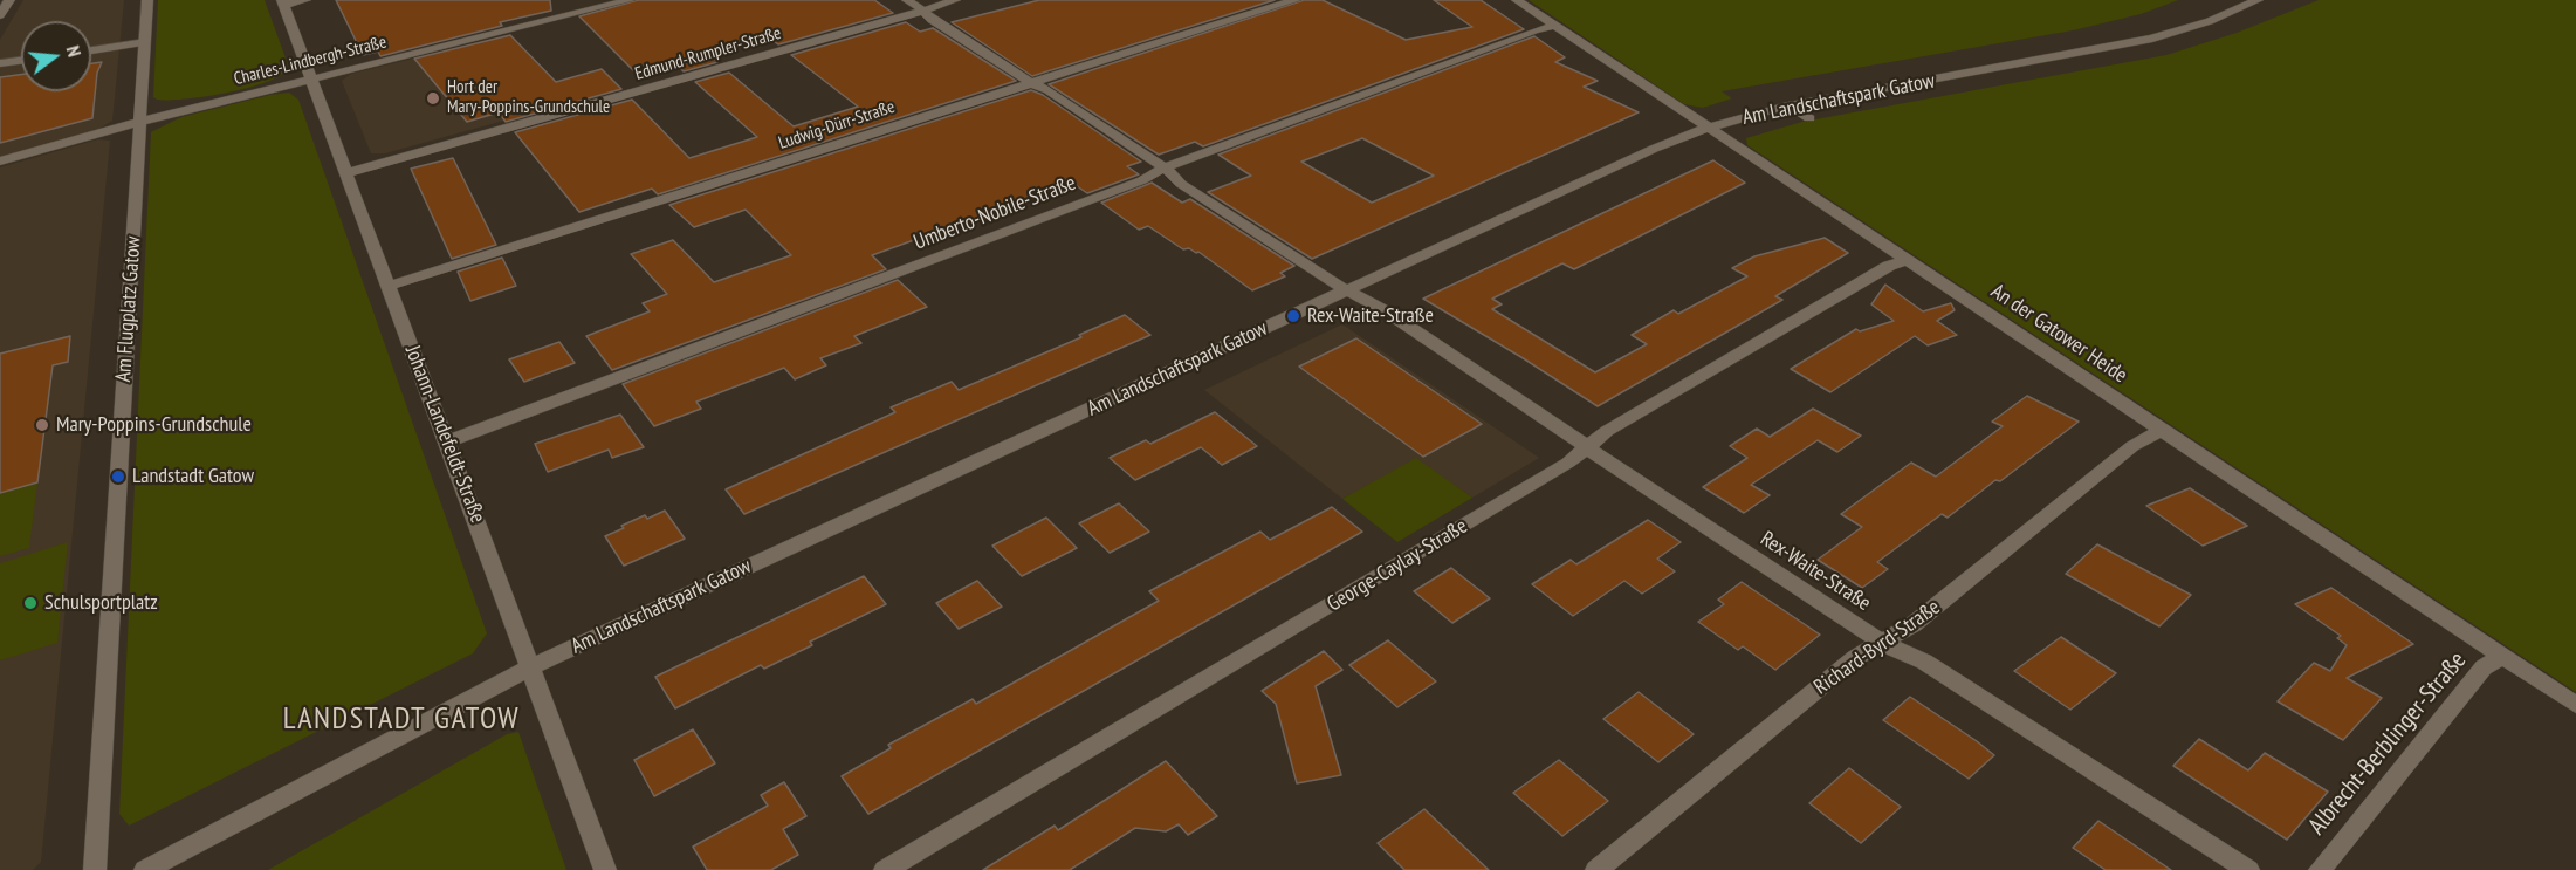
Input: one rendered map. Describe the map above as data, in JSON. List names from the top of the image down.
{
  "streets": {
    "street": [
      "Edmund-Rumpler-Straße",
      "Charles-Lindbergh-Straße",
      "Am Landschaftspark Gatow",
      "Ludwig-Dürr-Straße",
      "Umberto-Nobile-Straße",
      "Am Flugplatz Gatow",
      "An der Gatower Heide",
      "Johann-Landefeldt-Straße",
      "George-Caylay-Straße",
      "Rex-Waite-Straße",
      "Richard-Byrd-Straße",
      "Albrecht-Berblinger-Straße"
    ]
  },
  "crossings": [
    ["Edmund-Rumpler-Straße", "Johann-Landefeldt-Straße"],
    ["Edmund-Rumpler-Straße", "Rex-Waite-Straße"],
    ["Charles-Lindbergh-Straße", "Am Flugplatz Gatow"],
    ["Charles-Lindbergh-Straße", "Johann-Landefeldt-Straße"],
    ["Am Landschaftspark Gatow", "An der Gatower Heide"],
    ["Am Landschaftspark Gatow", "Johann-Landefeldt-Straße"],
    ["Am Landschaftspark Gatow", "Rex-Waite-Straße"],
    ["Ludwig-Dürr-Straße", "Johann-Landefeldt-Straße"],
    ["Ludwig-Dürr-Straße", "Rex-Waite-Straße"],
    ["Umberto-Nobile-Straße", "An der Gatower Heide"],
    ["Umberto-Nobile-Straße", "Johann-Landefeldt-Straße"],
    ["Umberto-Nobile-Straße", "Rex-Waite-Straße"],
    ["An der Gatower Heide", "George-Caylay-Straße"],
    ["An der Gatower Heide", "Richard-Byrd-Straße"],
    ["An der Gatower Heide", "Albrecht-Berblinger-Straße"],
    ["George-Caylay-Straße", "Rex-Waite-Straße"],
    ["Rex-Waite-Straße", "Richard-Byrd-Straße"]
  ],
  "districts": ["LANDSTADT GATOW"],
  "places": [
    "Hort der Mary-Poppins-Grundschule",
    "Rex-Waite-Straße",
    "Mary-Poppins-Grundschule",
    "Landstadt Gatow",
    "Schulsportplatz"
  ],
  "north": "right"
}
